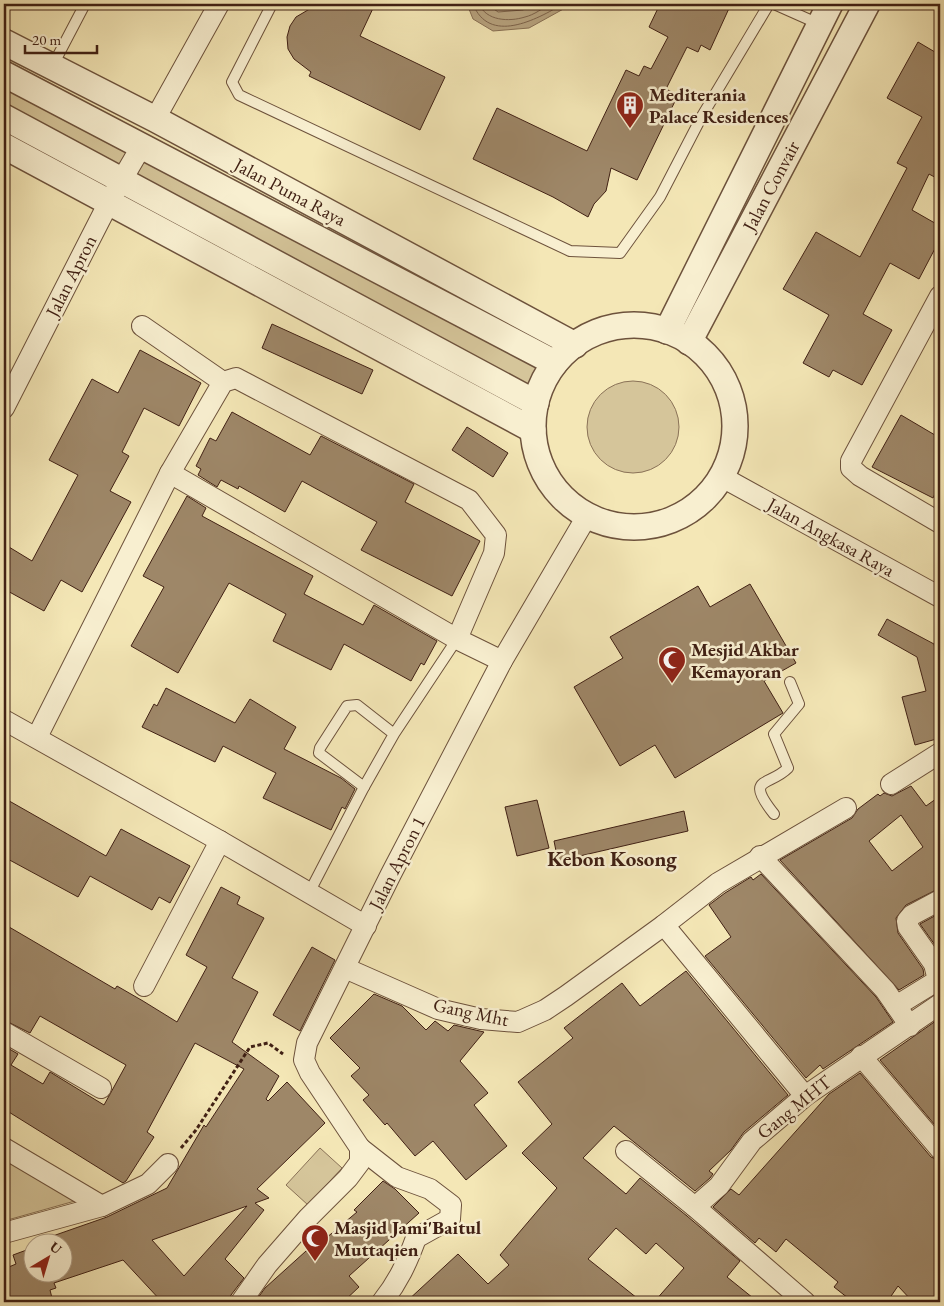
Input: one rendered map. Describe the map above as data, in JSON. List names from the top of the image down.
{
  "streets": {
    "street": [
      "Jalan Convair",
      "Jalan Puma Raya",
      "Jalan Apron",
      "Jalan Angkasa Raya",
      "Jalan Apron 1",
      "Gang Mht",
      "Gang MHT"
    ]
  },
  "crossings": [
    ["Jalan Puma Raya", "Jalan Apron"],
    ["Gang Mht", "Gang MHT"]
  ],
  "districts": ["Kebon Kosong"],
  "places": {
    "building": ["Mediterania Palace Residences"],
    "mosque": ["Mesjid Akbar Kemayoran", "Masjid Jami'Baitul Muttaqien"]
  },
  "scale_bar": "20 m",
  "north": "top right"
}
